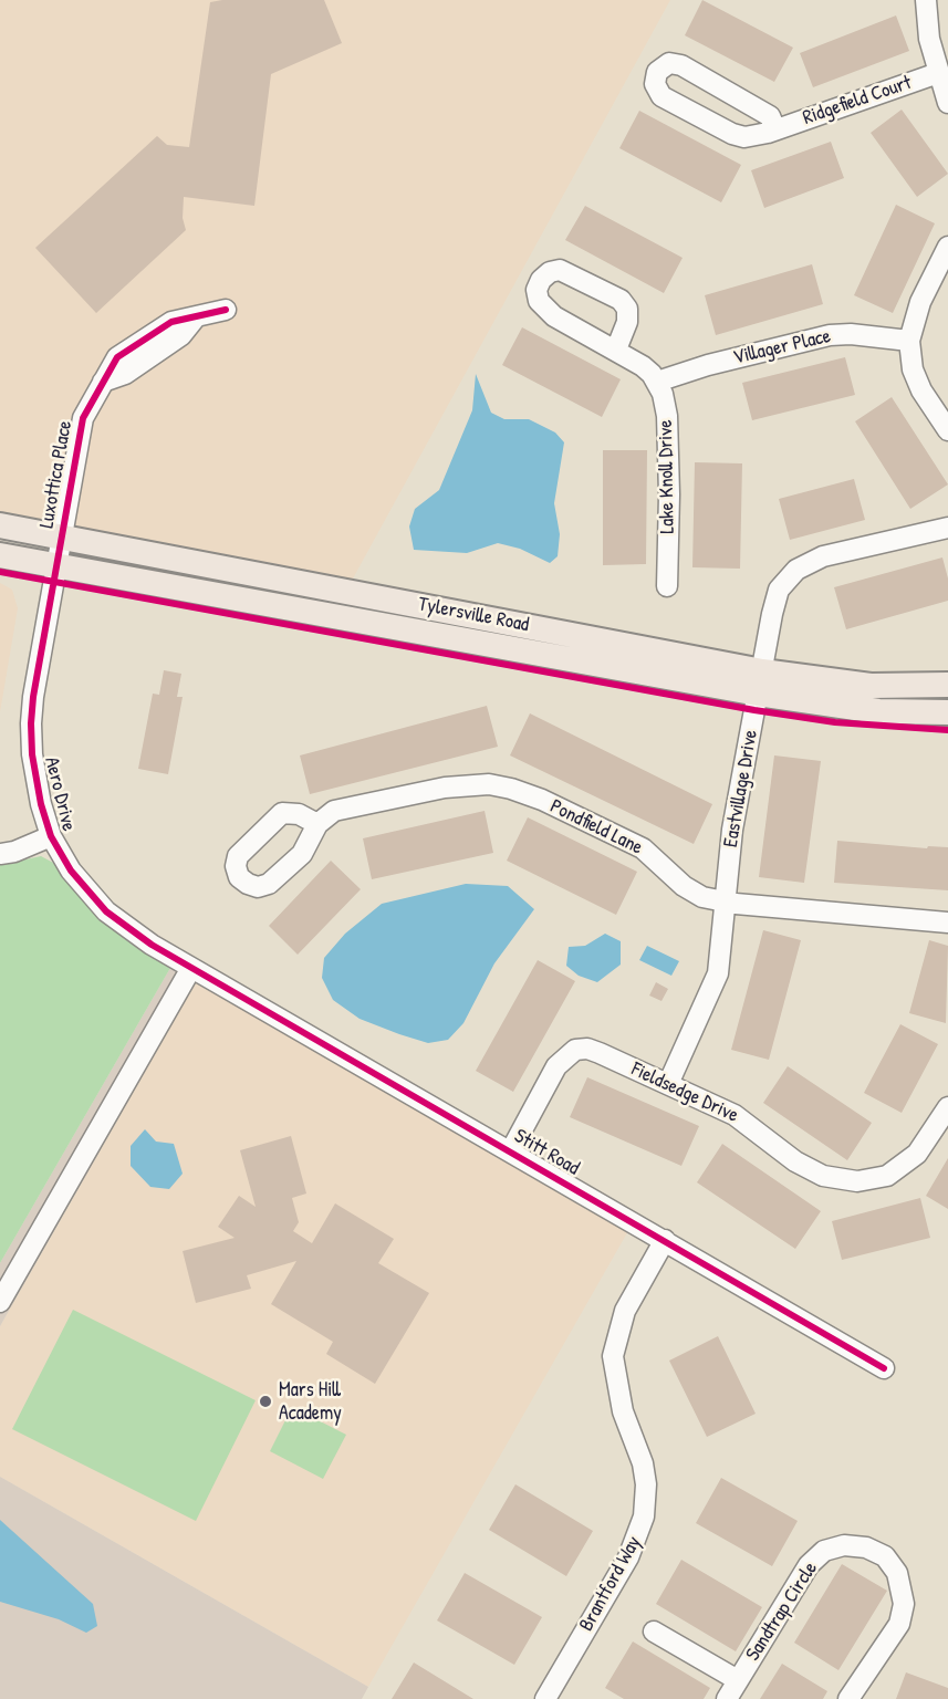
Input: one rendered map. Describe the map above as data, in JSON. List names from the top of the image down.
{
  "streets": {
    "main road": ["Tylersville Road"],
    "street": [
      "Ridgefield Court",
      "Villager Place",
      "Luxottica Place",
      "Lake Knoll Drive",
      "Eastvillage Drive",
      "Aero Drive",
      "Pondfield Lane",
      "Fieldsedge Drive",
      "Stitt Road",
      "Brantford Way",
      "Sandtrap Circle"
    ]
  },
  "crossings": [
    ["Villager Place", "Lake Knoll Drive"],
    ["Luxottica Place", "Tylersville Road"],
    ["Luxottica Place", "Aero Drive"],
    ["Tylersville Road", "Eastvillage Drive"],
    ["Tylersville Road", "Aero Drive"],
    ["Eastvillage Drive", "Pondfield Lane"],
    ["Eastvillage Drive", "Fieldsedge Drive"],
    ["Aero Drive", "Stitt Road"],
    ["Fieldsedge Drive", "Stitt Road"],
    ["Stitt Road", "Brantford Way"]
  ],
  "places": ["Mars Hill Academy"]
}
